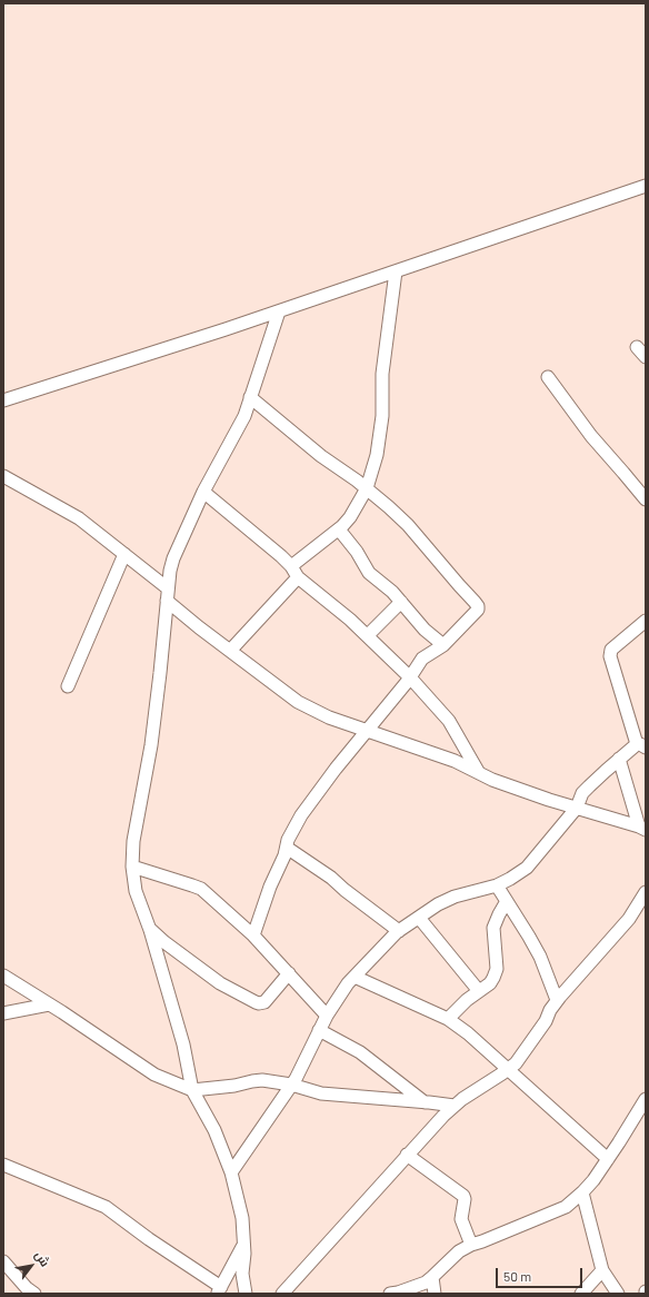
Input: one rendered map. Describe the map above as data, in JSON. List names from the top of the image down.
{
  "scale_bar": "50 m",
  "north": "top right"
}
